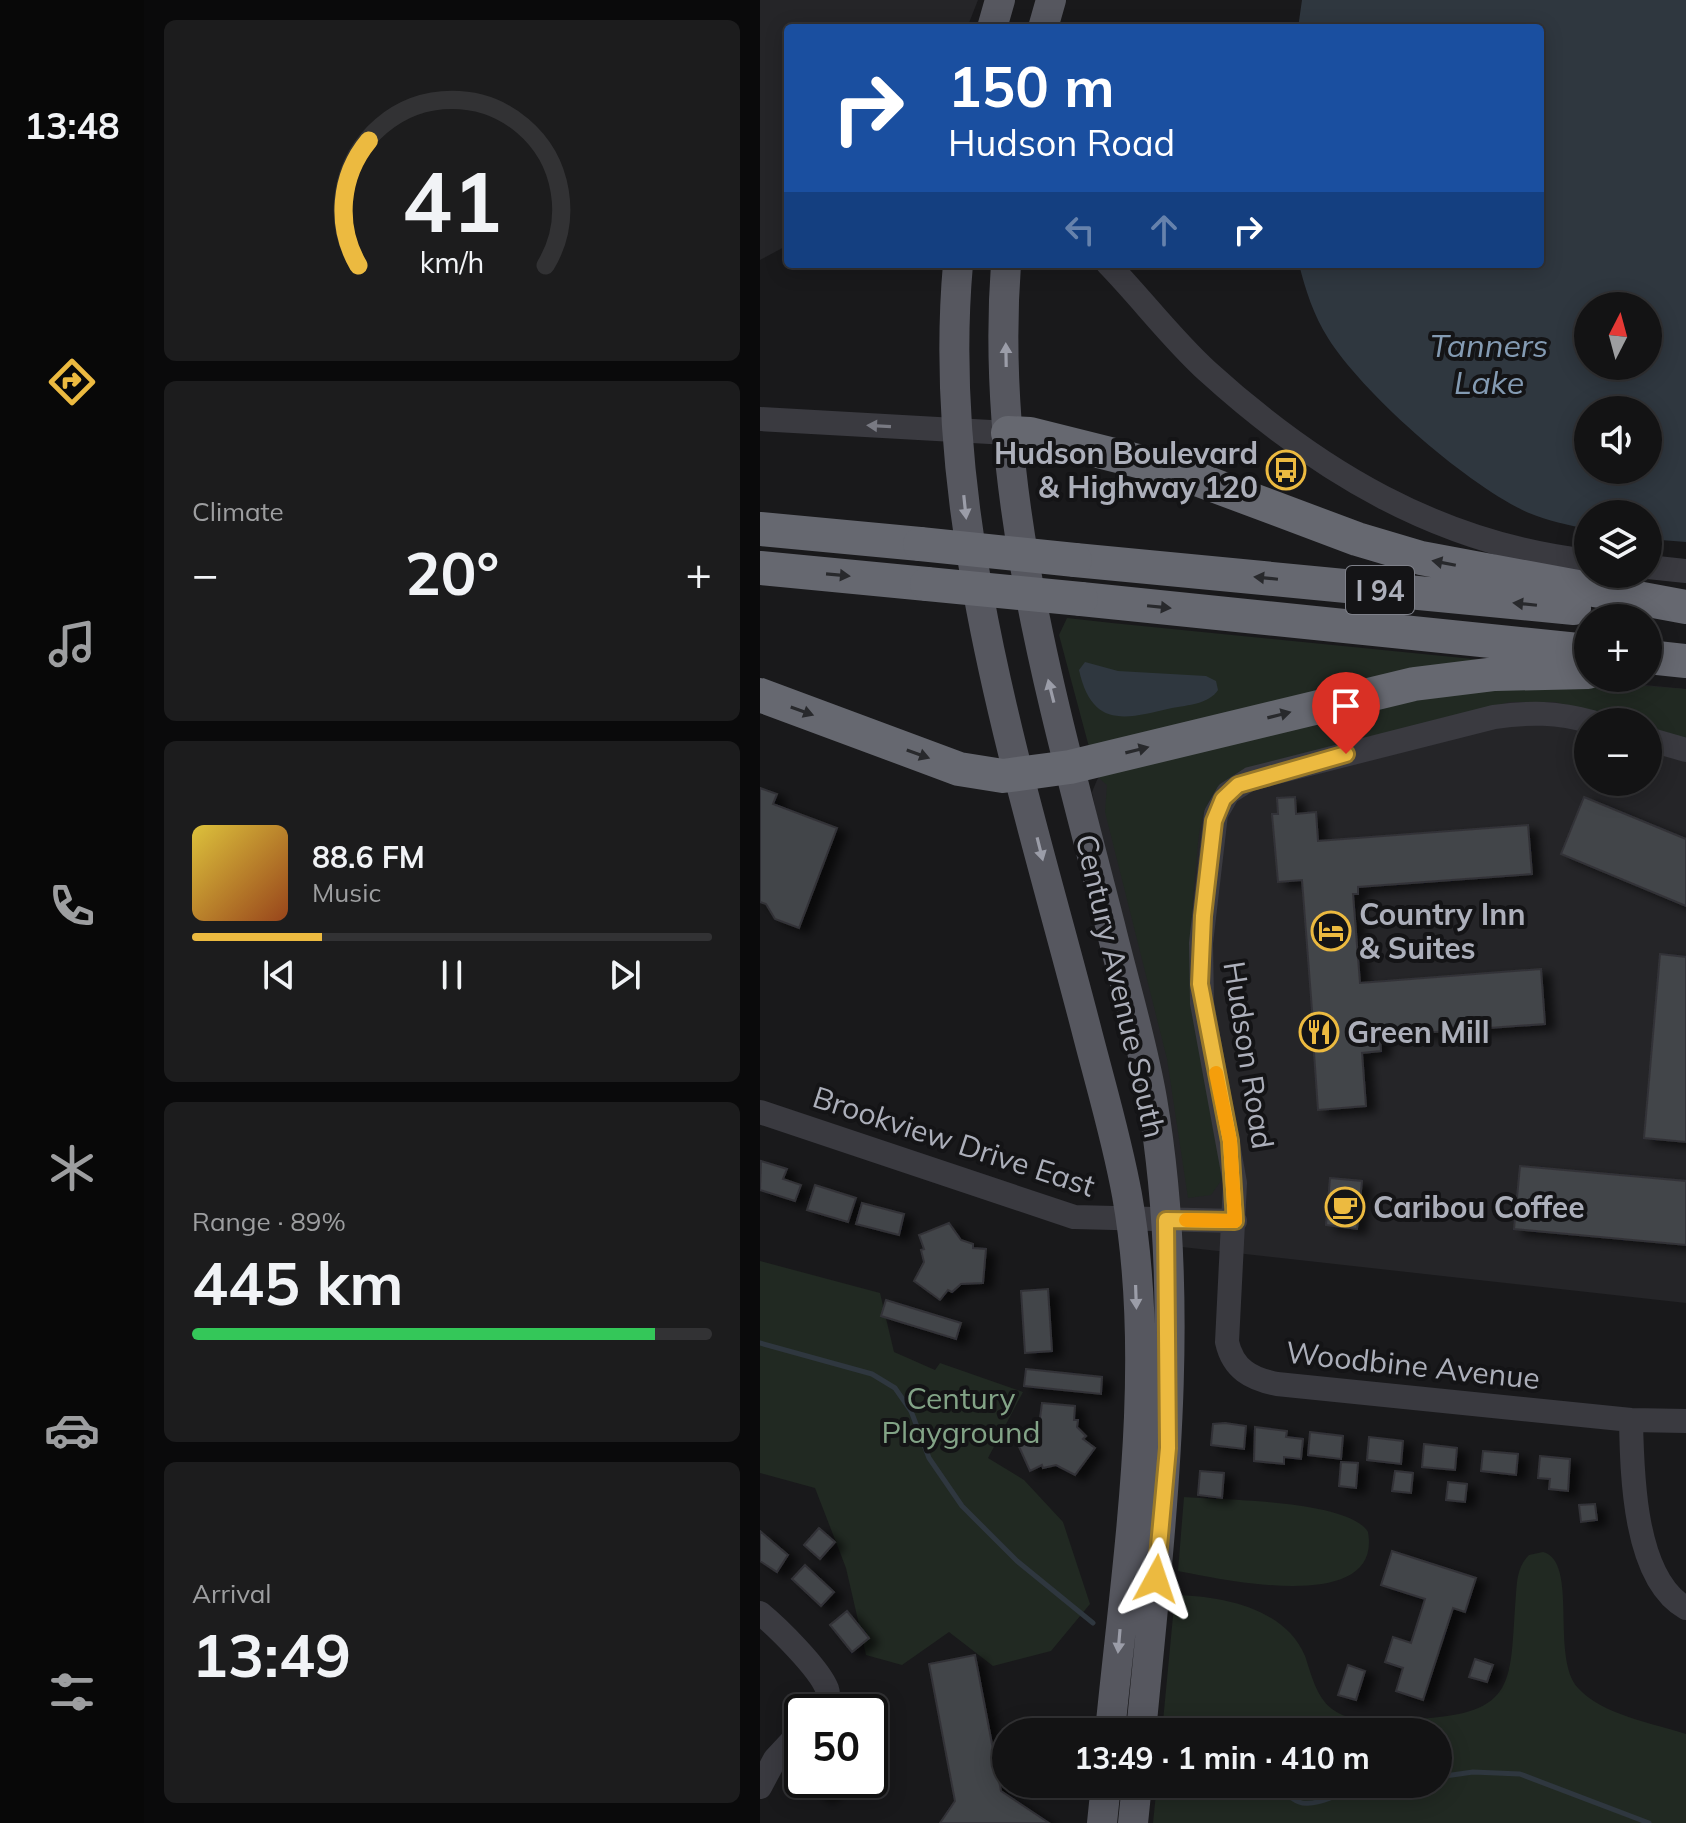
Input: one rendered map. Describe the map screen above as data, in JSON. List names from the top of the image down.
{
  "streets": {
    "highway": ["I 94"],
    "main road": ["Century Avenue South"],
    "street": ["Hudson Road", "Brookview Drive East", "Woodbine Avenue"]
  },
  "crossings": [
    ["Century Avenue South", "Brookview Drive East"],
    ["Hudson Road", "Woodbine Avenue"]
  ],
  "water": ["Tanners Lake"],
  "parks": ["Century Playground"],
  "places": {
    "bus stop": ["Hudson Boulevard & Highway 120"],
    "hotel": ["Country Inn & Suites"],
    "restaurant": ["Green Mill"],
    "cafe": ["Caribou Coffee"]
  },
  "north": "top",
  "page": {
    "tabs": "13:48",
    "turn": ["150 m", "Hudson Road"],
    "map_buttons": ["+", "−"],
    "tile": [
      "Climate",
      ["Range · 89%", "445 km"],
      ["Arrival", "13:49"]
    ],
    "heat": ["−", "20°", "+"],
    "song": ["88.6 FM", "Music"],
    "limit": "50",
    "trip": "13:49 · 1 min · 410 m",
    "gauge": ["41", "km/h"]
  }
}
